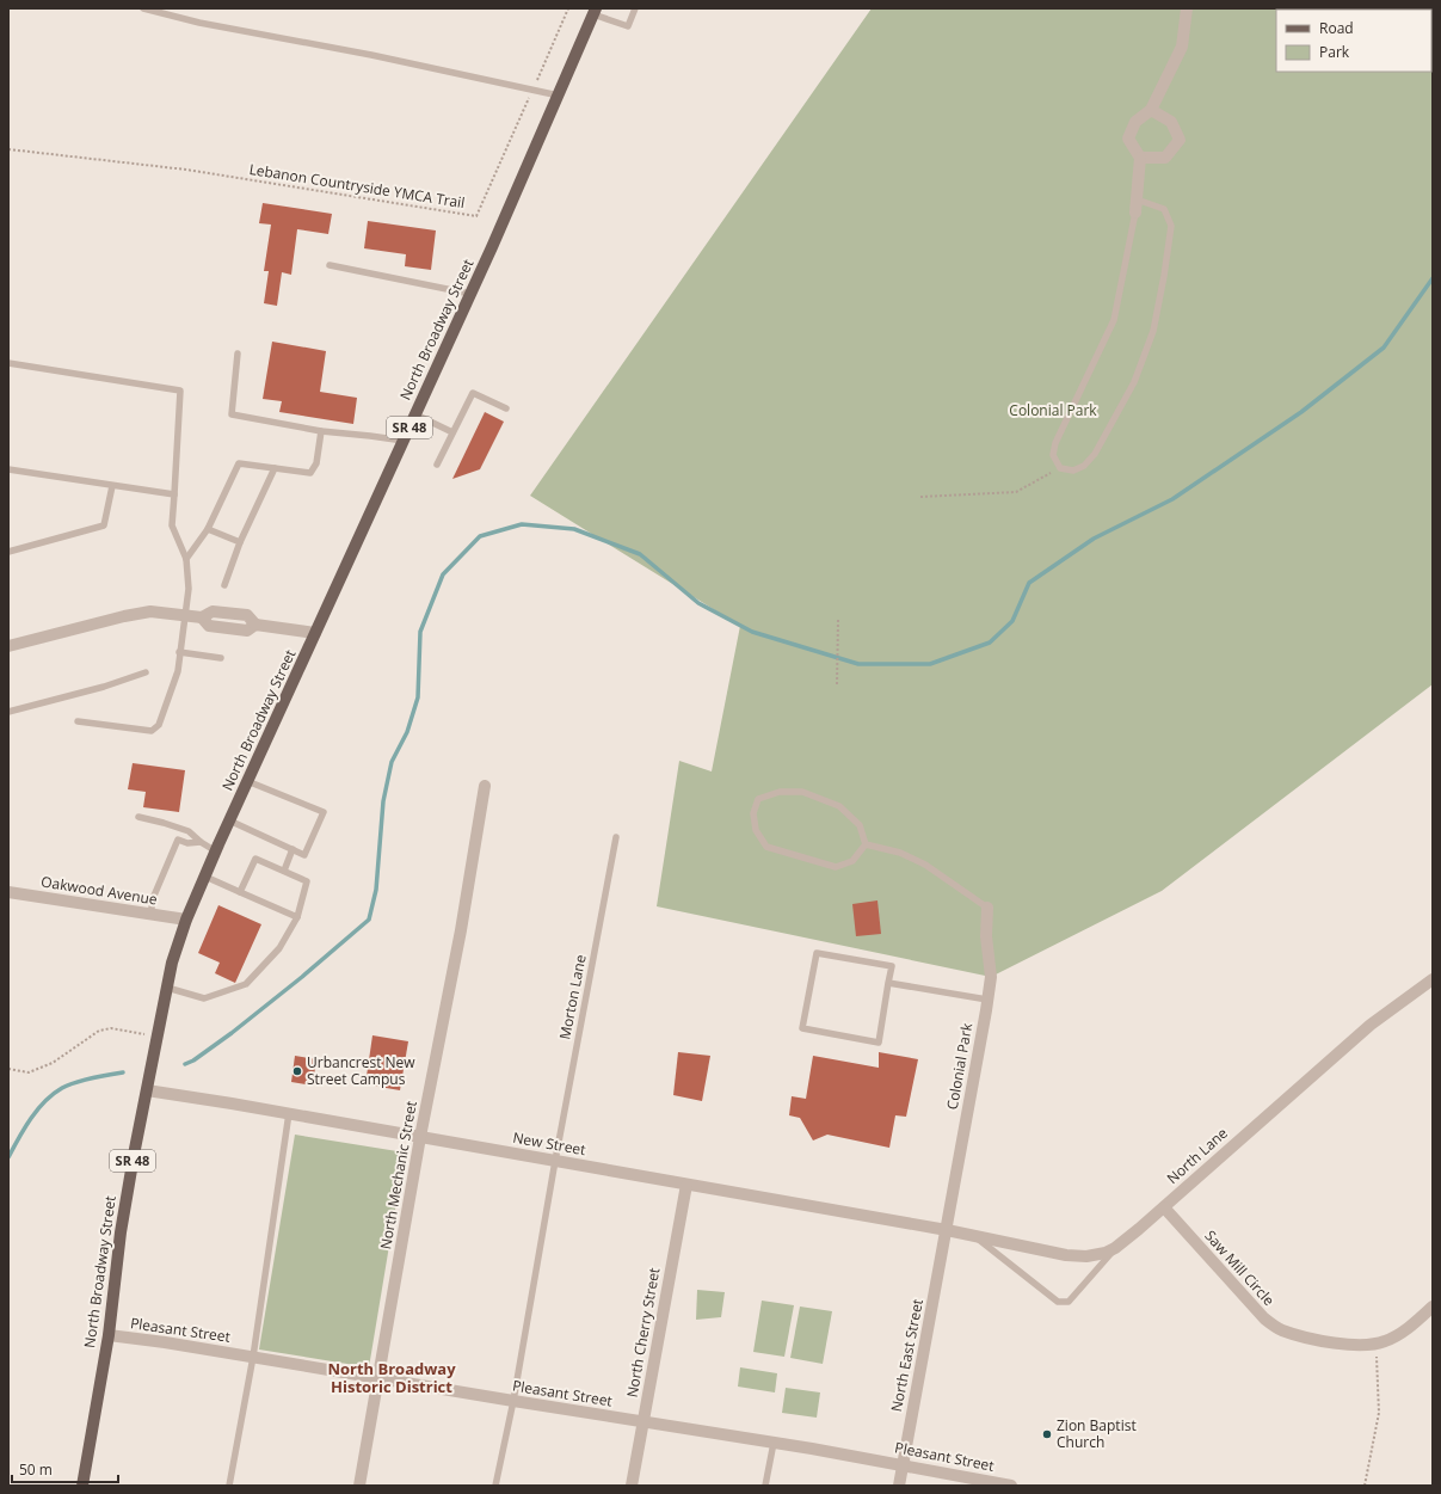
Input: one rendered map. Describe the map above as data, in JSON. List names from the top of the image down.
{
  "streets": {
    "main road": ["North Broadway Street", "SR 48"],
    "street": [
      "Oakwood Avenue",
      "Colonial Park",
      "New Street",
      "North Lane",
      "North Mechanic Street",
      "Saw Mill Circle",
      "Pleasant Street",
      "North Cherry Street",
      "North East Street"
    ],
    "lane": ["Morton Lane"],
    "path": ["Lebanon Countryside YMCA Trail"]
  },
  "crossings": [
    ["North Broadway Street", "Oakwood Avenue"],
    ["North Broadway Street", "New Street"],
    ["North Broadway Street", "Pleasant Street"],
    ["Morton Lane", "New Street"],
    ["Morton Lane", "Pleasant Street"],
    ["Colonial Park", "New Street"],
    ["Colonial Park", "North Lane"],
    ["Colonial Park", "North East Street"],
    ["New Street", "North Lane"],
    ["New Street", "North Mechanic Street"],
    ["New Street", "North Cherry Street"],
    ["New Street", "North East Street"],
    ["North Lane", "Saw Mill Circle"],
    ["North Lane", "North East Street"],
    ["North Mechanic Street", "Pleasant Street"],
    ["Pleasant Street", "North Cherry Street"],
    ["Pleasant Street", "North East Street"]
  ],
  "districts": ["North Broadway Historic District"],
  "parks": ["Colonial Park"],
  "places": ["Urbancrest New Street Campus", "Zion Baptist Church"],
  "legend": ["Road", "Park"],
  "scale_bar": "50 m"
}
